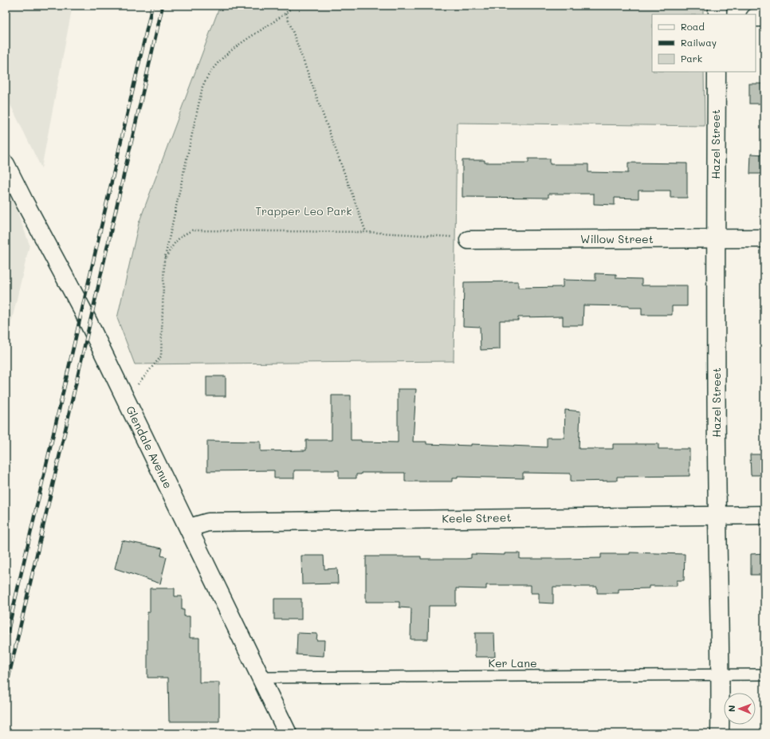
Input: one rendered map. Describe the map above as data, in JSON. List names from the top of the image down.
{
  "streets": {
    "street": [
      "Hazel Street",
      "Willow Street",
      "Glendale Avenue",
      "Keele Street"
    ],
    "lane": ["Ker Lane"]
  },
  "crossings": [
    ["Hazel Street", "Willow Street"],
    ["Hazel Street", "Keele Street"],
    ["Hazel Street", "Ker Lane"],
    ["Glendale Avenue", "Keele Street"],
    ["Glendale Avenue", "Ker Lane"]
  ],
  "parks": ["Trapper Leo Park"],
  "legend": ["Road", "Railway", "Park"],
  "north": "left"
}
